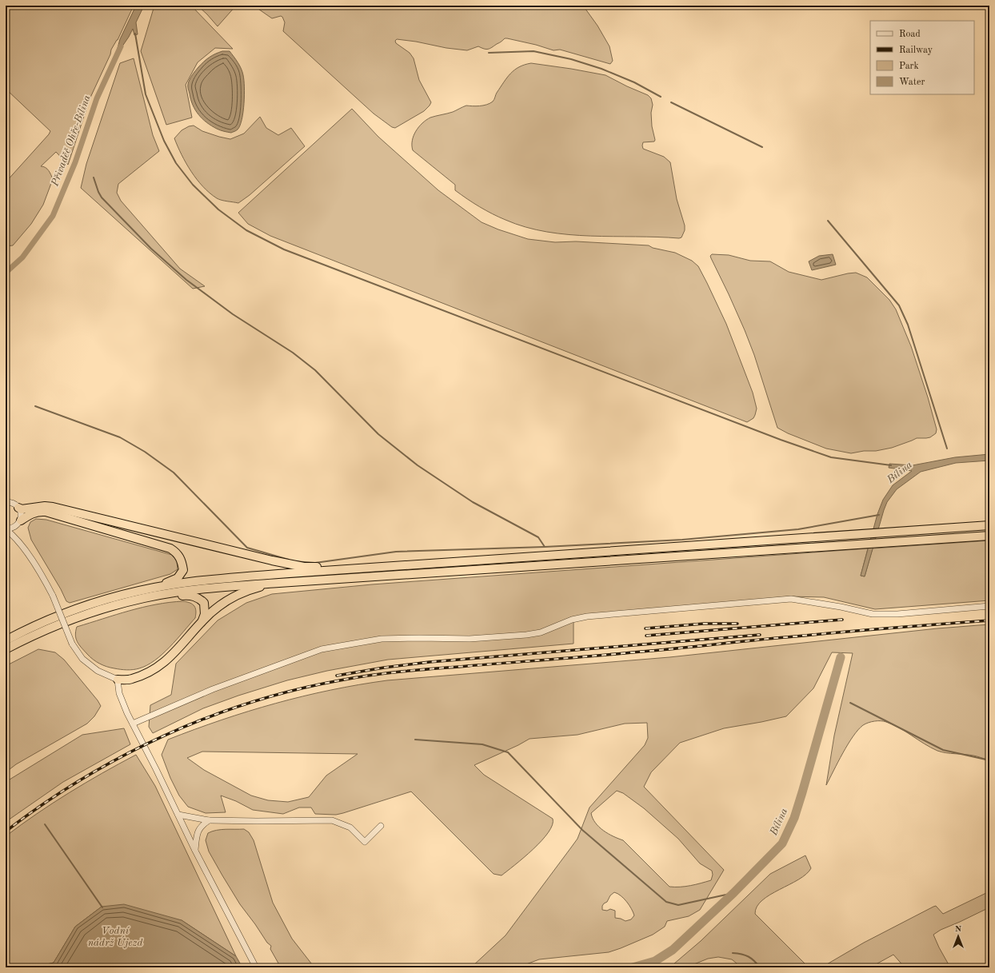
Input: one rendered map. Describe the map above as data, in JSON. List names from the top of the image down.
{
  "water": ["Přivaděč Ohře-Bílina", "Bílina", "Vodní nádrž Újezd"],
  "legend": [
    "Road",
    "Railway",
    "Park",
    "Water"
  ],
  "north": "top"
}
